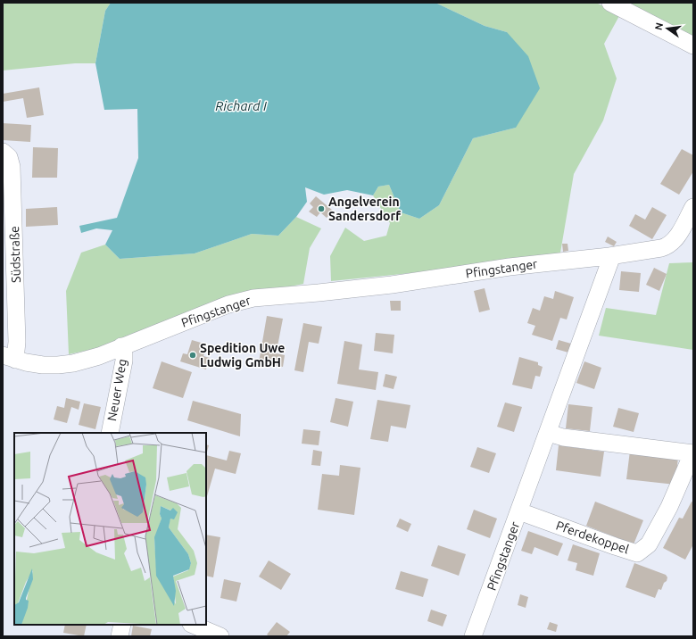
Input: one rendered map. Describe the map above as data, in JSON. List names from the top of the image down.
{
  "streets": {
    "street": [
      "Südstraße",
      "Pfingstanger",
      "Neuer Weg",
      "Pferdekoppel"
    ]
  },
  "crossings": [
    ["Südstraße", "Pfingstanger"],
    ["Pfingstanger", "Neuer Weg"],
    ["Pfingstanger", "Pferdekoppel"]
  ],
  "water": ["Richard I"],
  "places": ["Angelverein Sandersdorf", "Spedition Uwe Ludwig GmbH"],
  "north": "left"
}
